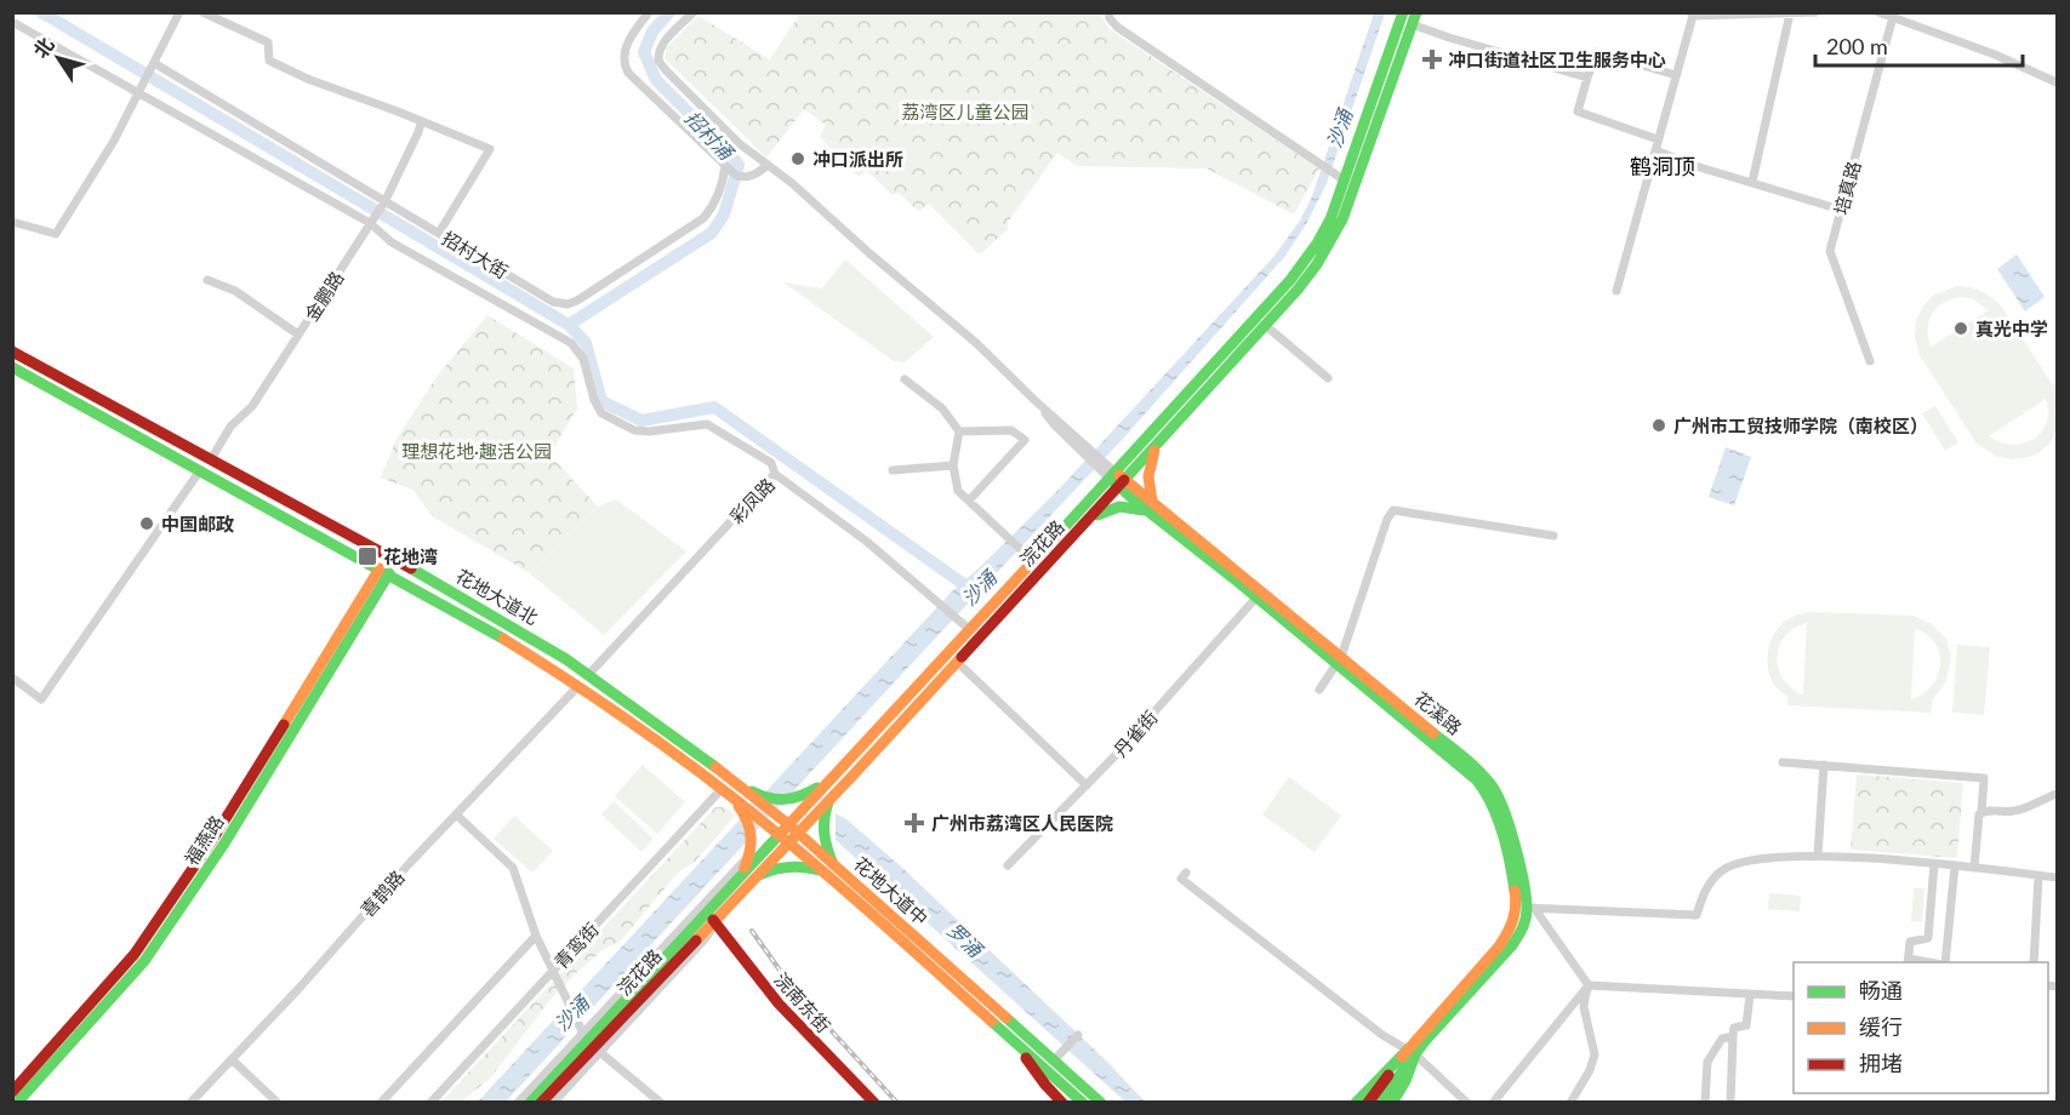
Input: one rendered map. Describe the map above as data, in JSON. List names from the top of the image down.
{
  "streets": {
    "main road": [
      "浣花路",
      "花地大道北",
      "花溪路",
      "福燕路",
      "花地大道中",
      "浣南东街"
    ],
    "street": [
      "培真路",
      "招村大街",
      "金鹏路",
      "彩凤路",
      "丹雀街",
      "喜鹊路",
      "青鸾街"
    ]
  },
  "crossings": [
    ["招村大街", "金鹏路"],
    ["金鹏路", "花地大道北"],
    ["彩凤路", "浣花路"],
    ["彩凤路", "花地大道北"],
    ["浣花路", "花地大道北"],
    ["浣花路", "花溪路"],
    ["浣花路", "花地大道中"],
    ["浣花路", "浣南东街"],
    ["花地大道北", "福燕路"],
    ["花地大道北", "花地大道中"],
    ["花地大道北", "喜鹊路"],
    ["花地大道北", "青鸾街"],
    ["花溪路", "丹雀街"]
  ],
  "districts": ["鹤洞顶"],
  "water": ["沙涌", "招村涌", "罗涌"],
  "parks": ["荔湾区儿童公园", "理想花地·趣活公园"],
  "places": {
    "health": ["冲口街道社区卫生服务中心", "广州市荔湾区人民医院"],
    "other": [
      "冲口派出所",
      "真光中学",
      "广州市工贸技师学院（南校区）",
      "中国邮政"
    ],
    "transit": ["花地湾"]
  },
  "legend": ["畅通", "缓行", "拥堵"],
  "scale_bar": "200 m",
  "north": "top left"
}
